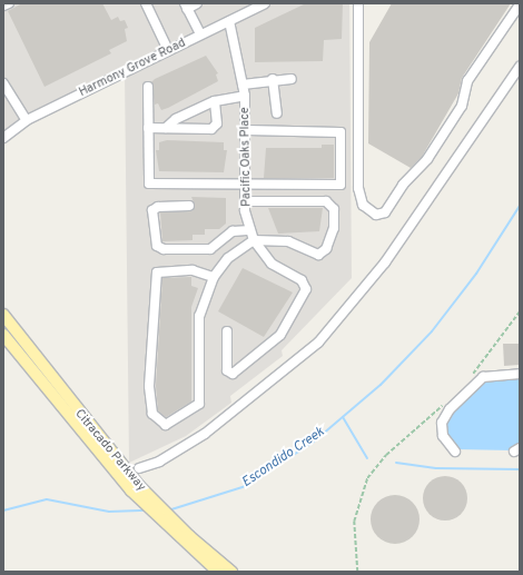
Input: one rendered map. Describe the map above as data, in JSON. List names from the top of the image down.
{
  "streets": {
    "main road": ["Citracado Parkway"],
    "street": ["Harmony Grove Road", "Pacific Oaks Place"]
  },
  "crossings": [
    ["Harmony Grove Road", "Pacific Oaks Place"]
  ],
  "water": ["Escondido Creek"]
}
